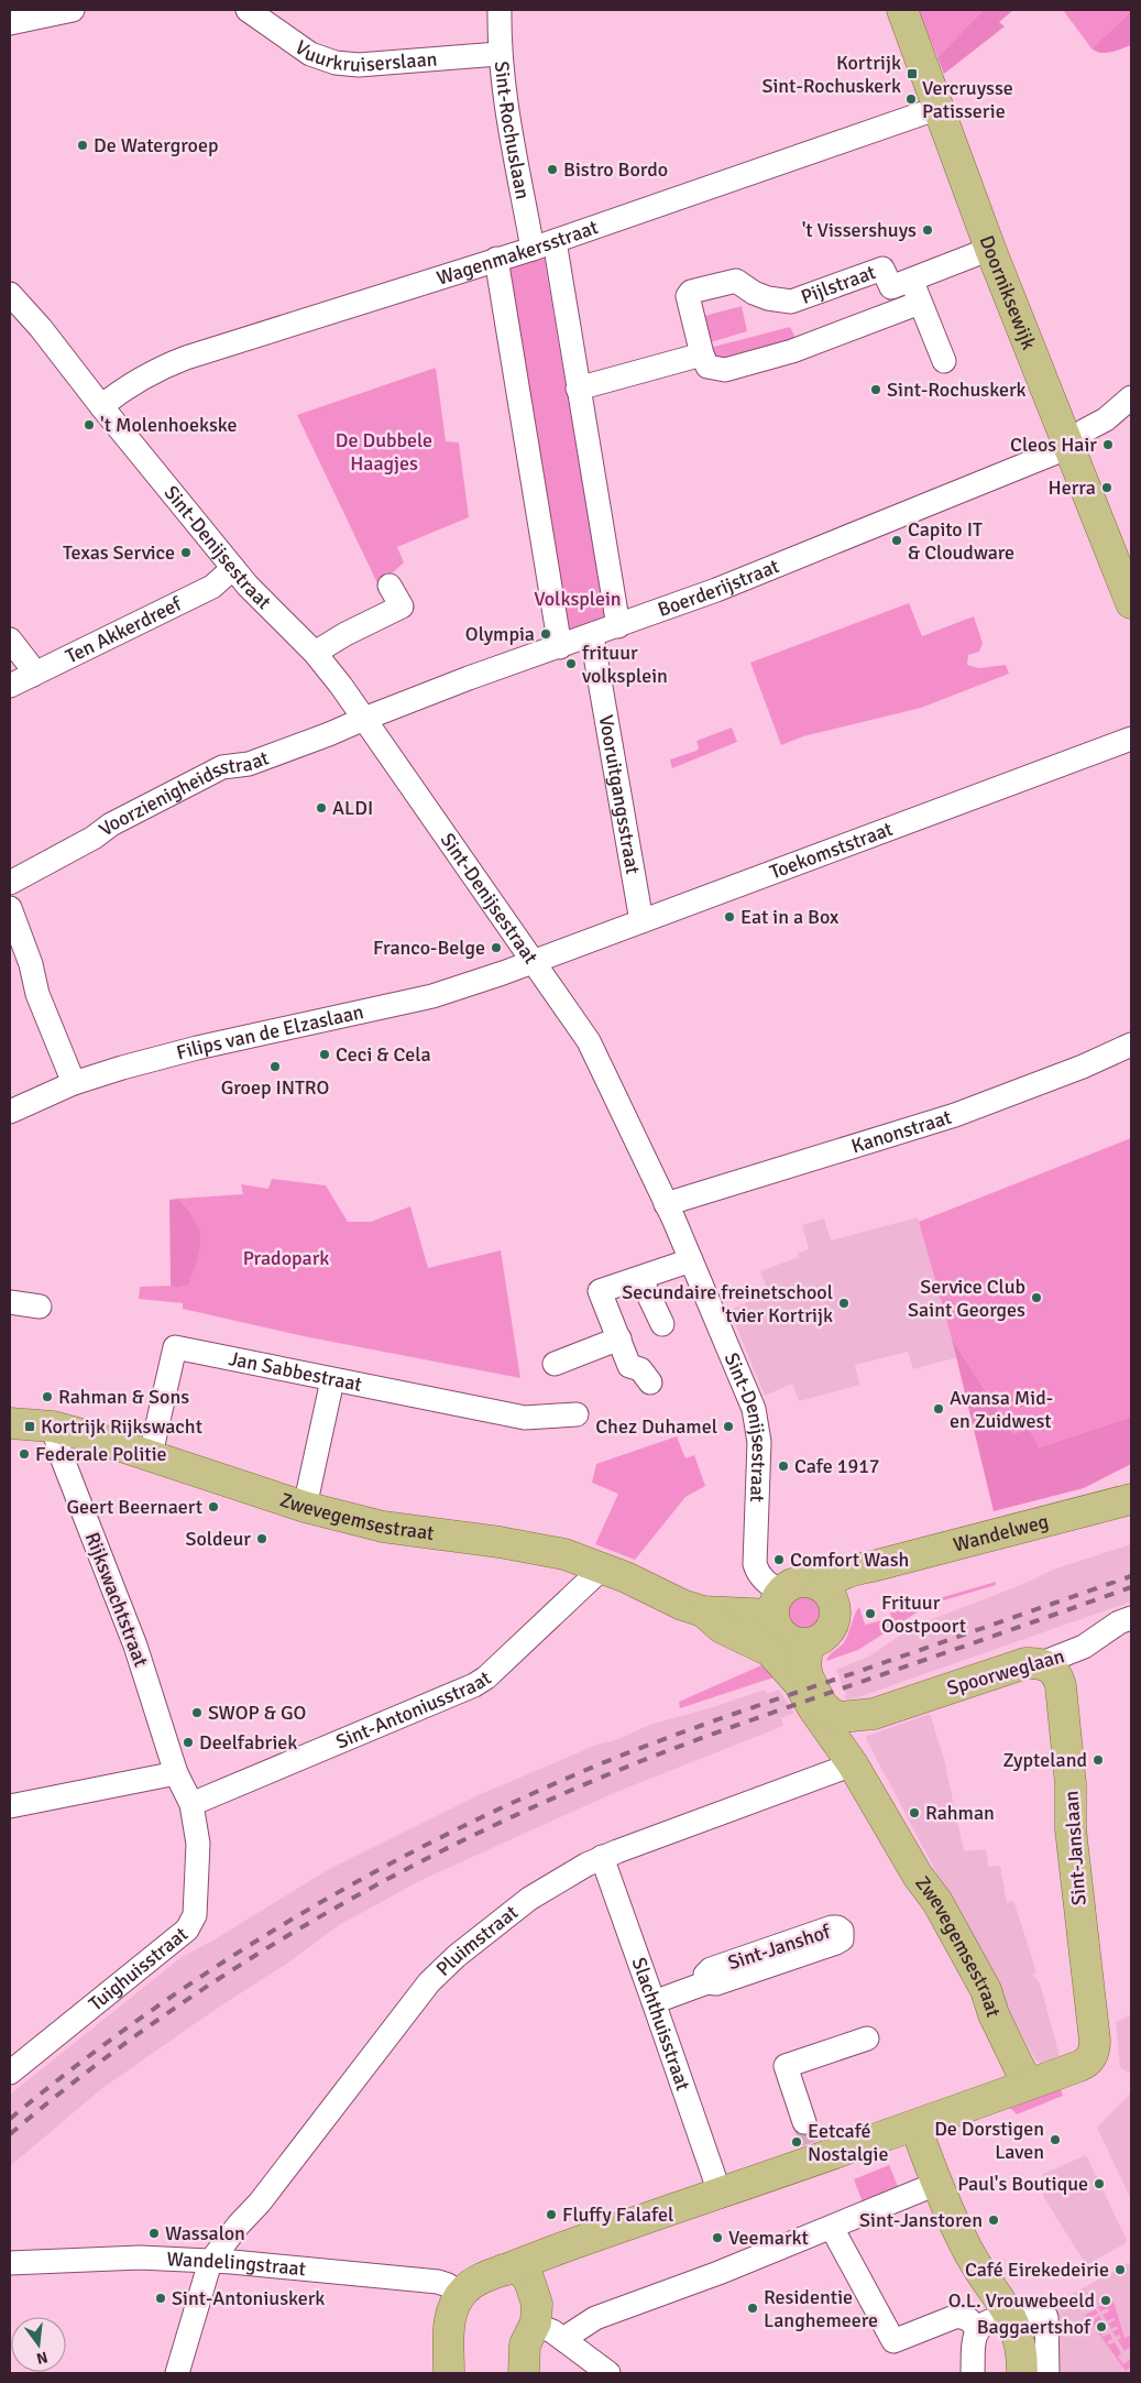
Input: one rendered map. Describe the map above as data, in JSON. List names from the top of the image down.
{
  "streets": {
    "main road": [
      "Doorniksewijk",
      "Zwevegemsestraat",
      "Wandelweg",
      "Spoorweglaan",
      "Sint-Janslaan"
    ],
    "street": [
      "Vuurkruiserslaan",
      "Sint-Rochuslaan",
      "Wagenmakersstraat",
      "Pijlstraat",
      "Sint-Denijsestraat",
      "Boerderijstraat",
      "Ten Akkerdreef",
      "Vooruitgangsstraat",
      "Voorzienigheidsstraat",
      "Toekomststraat",
      "Filips van de Elzaslaan",
      "Kanonstraat",
      "Jan Sabbestraat",
      "Rijkswachtstraat",
      "Sint-Antoniusstraat",
      "Pluimstraat",
      "Sint-Janshof",
      "Tuighuisstraat",
      "Slachthuisstraat",
      "Wandelingstraat"
    ]
  },
  "crossings": [
    ["Vuurkruiserslaan", "Sint-Rochuslaan"],
    ["Sint-Rochuslaan", "Wagenmakersstraat"],
    ["Wagenmakersstraat", "Doorniksewijk"],
    ["Wagenmakersstraat", "Sint-Denijsestraat"],
    ["Pijlstraat", "Doorniksewijk"],
    ["Doorniksewijk", "Boerderijstraat"],
    ["Sint-Denijsestraat", "Boerderijstraat"],
    ["Sint-Denijsestraat", "Ten Akkerdreef"],
    ["Sint-Denijsestraat", "Voorzienigheidsstraat"],
    ["Sint-Denijsestraat", "Toekomststraat"],
    ["Sint-Denijsestraat", "Filips van de Elzaslaan"],
    ["Sint-Denijsestraat", "Kanonstraat"],
    ["Sint-Denijsestraat", "Zwevegemsestraat"],
    ["Sint-Denijsestraat", "Wandelweg"],
    ["Boerderijstraat", "Vooruitgangsstraat"],
    ["Boerderijstraat", "Voorzienigheidsstraat"],
    ["Vooruitgangsstraat", "Toekomststraat"],
    ["Toekomststraat", "Filips van de Elzaslaan"],
    ["Jan Sabbestraat", "Zwevegemsestraat"],
    ["Zwevegemsestraat", "Wandelweg"],
    ["Zwevegemsestraat", "Rijkswachtstraat"],
    ["Zwevegemsestraat", "Spoorweglaan"],
    ["Zwevegemsestraat", "Sint-Antoniusstraat"],
    ["Zwevegemsestraat", "Sint-Janslaan"],
    ["Zwevegemsestraat", "Pluimstraat"],
    ["Rijkswachtstraat", "Tuighuisstraat"],
    ["Spoorweglaan", "Sint-Janslaan"],
    ["Sint-Antoniusstraat", "Tuighuisstraat"],
    ["Pluimstraat", "Slachthuisstraat"],
    ["Pluimstraat", "Wandelingstraat"],
    ["Sint-Janshof", "Slachthuisstraat"]
  ],
  "parks": ["De Dubbele Haagjes", "Volksplein", "Pradopark"],
  "places": {
    "transit": ["Kortrijk Sint-Rochuskerk", "Kortrijk Rijkswacht"],
    "other": [
      "Vercruysse Patisserie",
      "De Watergroep",
      "Bistro Bordo",
      "'t Vissershuys",
      "Sint-Rochuskerk",
      "'t Molenhoekske",
      "Cleos Hair",
      "Herra",
      "Capito IT & Cloudware",
      "Texas Service",
      "Olympia",
      "frituur volksplein",
      "ALDI",
      "Eat in a Box",
      "Franco-Belge",
      "Ceci & Cela",
      "Groep INTRO",
      "Service Club Saint Georges",
      "Secundaire freinetschool 'tvier Kortrijk",
      "Rahman & Sons",
      "Avansa Mid- en Zuidwest",
      "Chez Duhamel",
      "Federale Politie",
      "Cafe 1917",
      "Geert Beernaert",
      "Soldeur",
      "Comfort Wash",
      "Frituur Oostpoort",
      "SWOP & GO",
      "Deelfabriek",
      "Zypteland",
      "Rahman",
      "De Dorstigen Laven",
      "Eetcafé Nostalgie",
      "Paul's Boutique",
      "Fluffy Falafel",
      "Sint-Janstoren",
      "Wassalon",
      "Veemarkt",
      "Café Eirekedeirie",
      "Sint-Antoniuskerk",
      "O.L. Vrouwebeeld",
      "Residentie Langhemeere",
      "Baggaertshof"
    ]
  },
  "north": "bottom"
}
